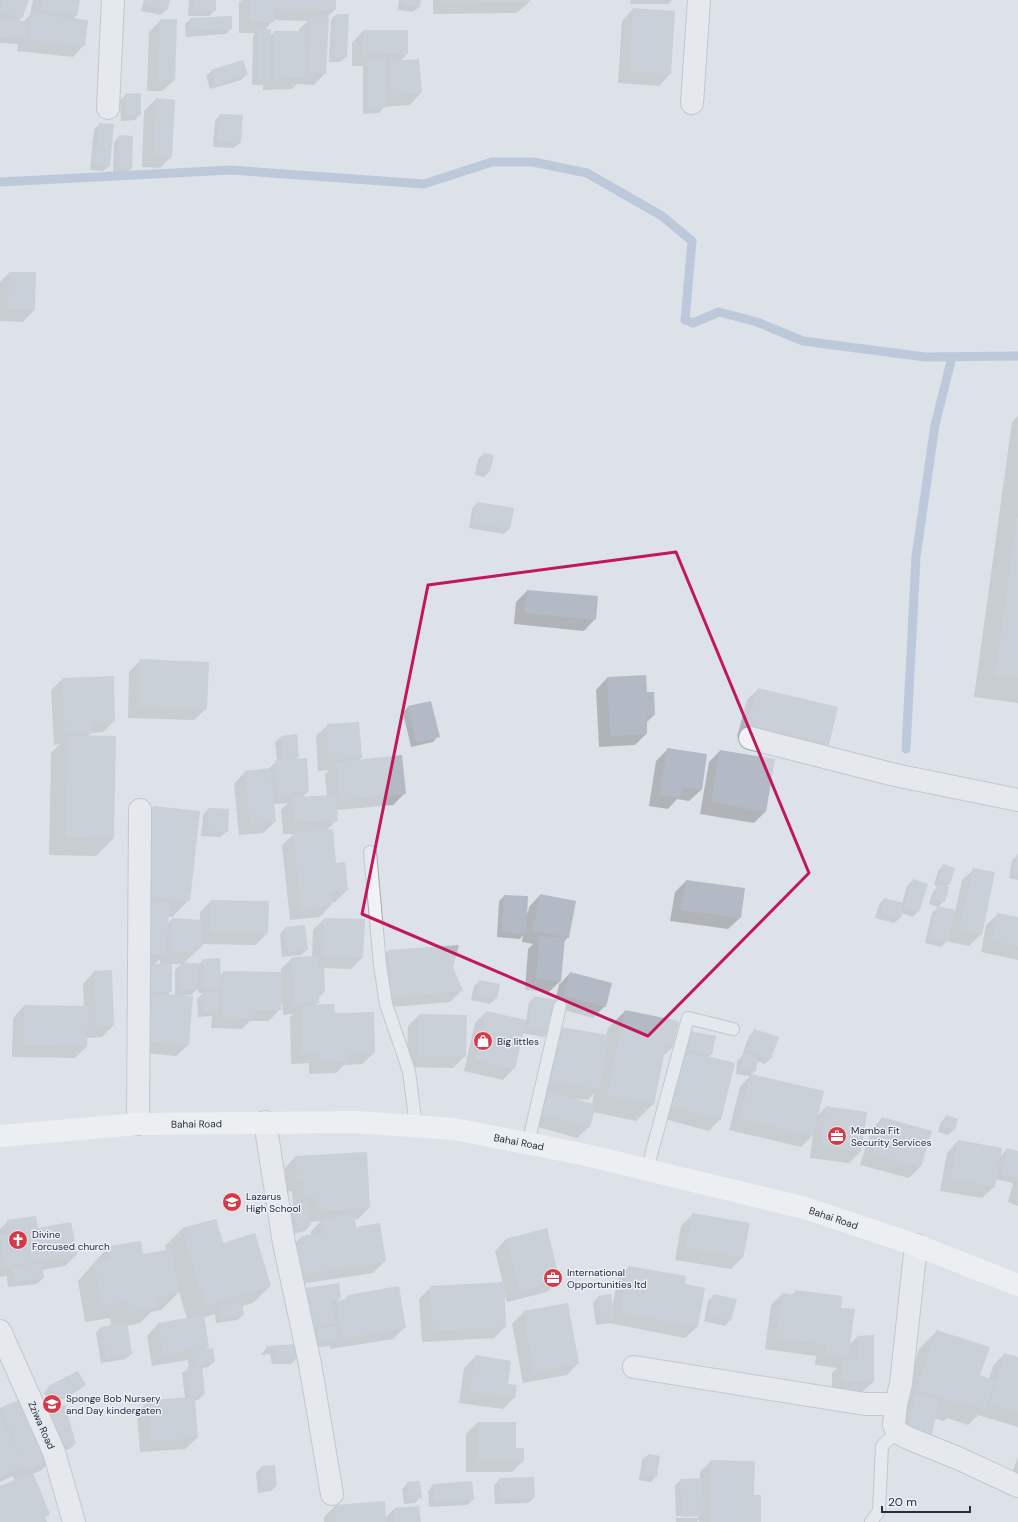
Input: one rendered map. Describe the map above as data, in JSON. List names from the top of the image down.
{
  "streets": {
    "street": ["Bahai Road", "Zziwa Road"]
  },
  "places": {
    "shop": ["Big littles"],
    "office": ["Mamba Fit Security Services", "International Opportunities ltd"],
    "school or university": ["Lazarus High School", "Sponge Bob Nursery and Day kindergaten"],
    "church": ["Divine Forcused church"]
  },
  "scale_bar": "20 m"
}
